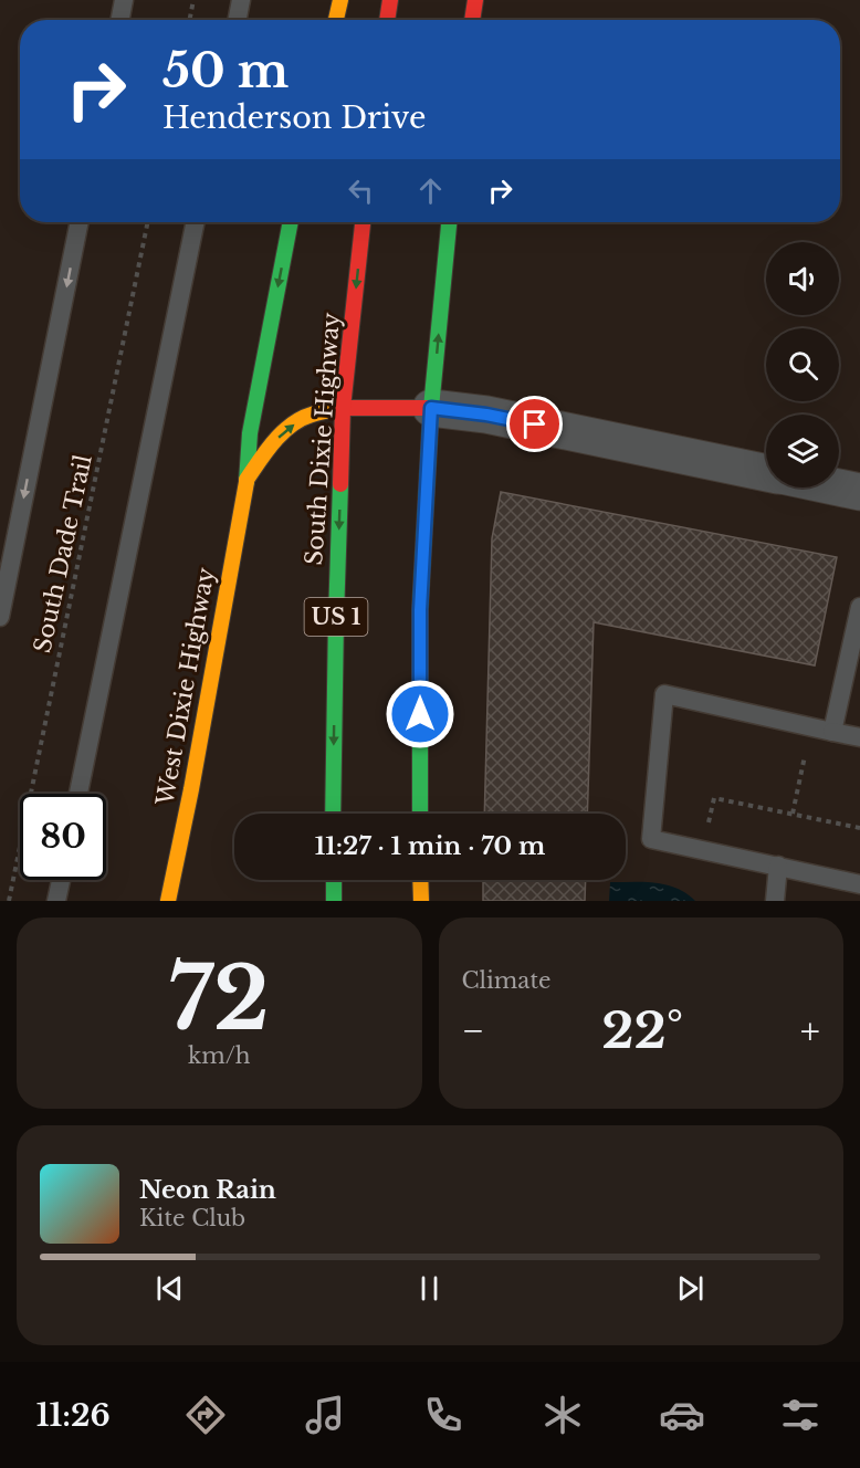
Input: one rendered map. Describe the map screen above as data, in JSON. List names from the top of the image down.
{
  "streets": {
    "main road": ["South Dixie Highway", "US 1", "West Dixie Highway"],
    "path": ["South Dade Trail"]
  },
  "crossings": [
    ["South Dixie Highway", "West Dixie Highway"]
  ],
  "page": {
    "turn": ["50 m", "Henderson Drive"],
    "limit": "80",
    "trip": "11:27 · 1 min · 70 m",
    "tile": [
      ["72", "km/h"],
      "Climate"
    ],
    "heat": ["−", "22°", "+"],
    "song": ["Neon Rain", "Kite Club"],
    "tabs": "11:26"
  }
}
